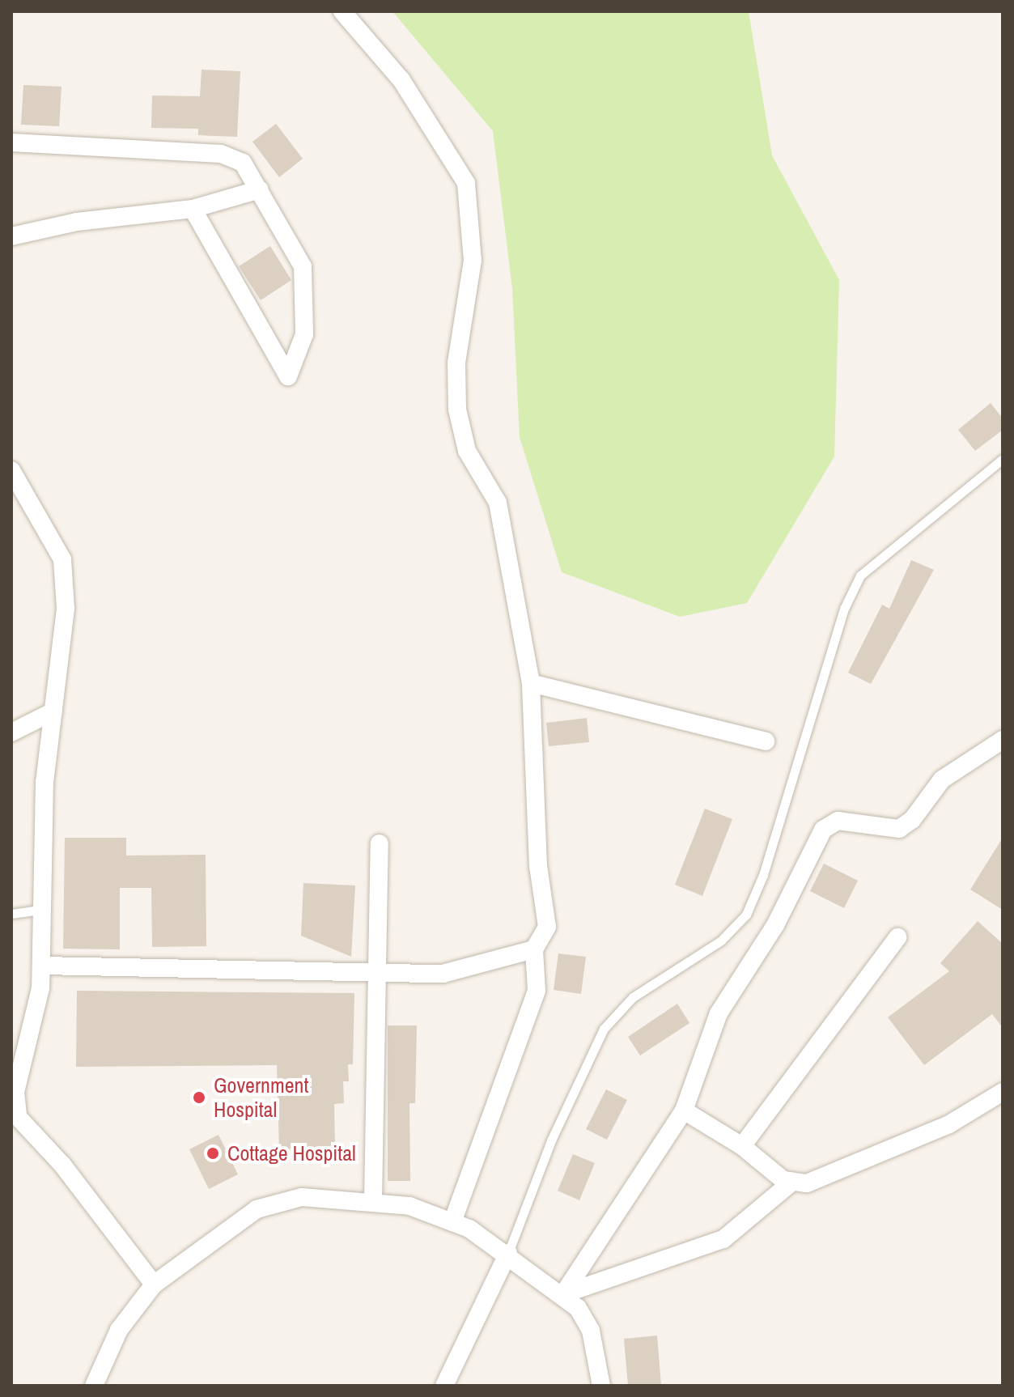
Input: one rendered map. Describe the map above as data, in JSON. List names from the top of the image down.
{
  "places": ["Government Hospital", "Cottage Hospital"]
}
